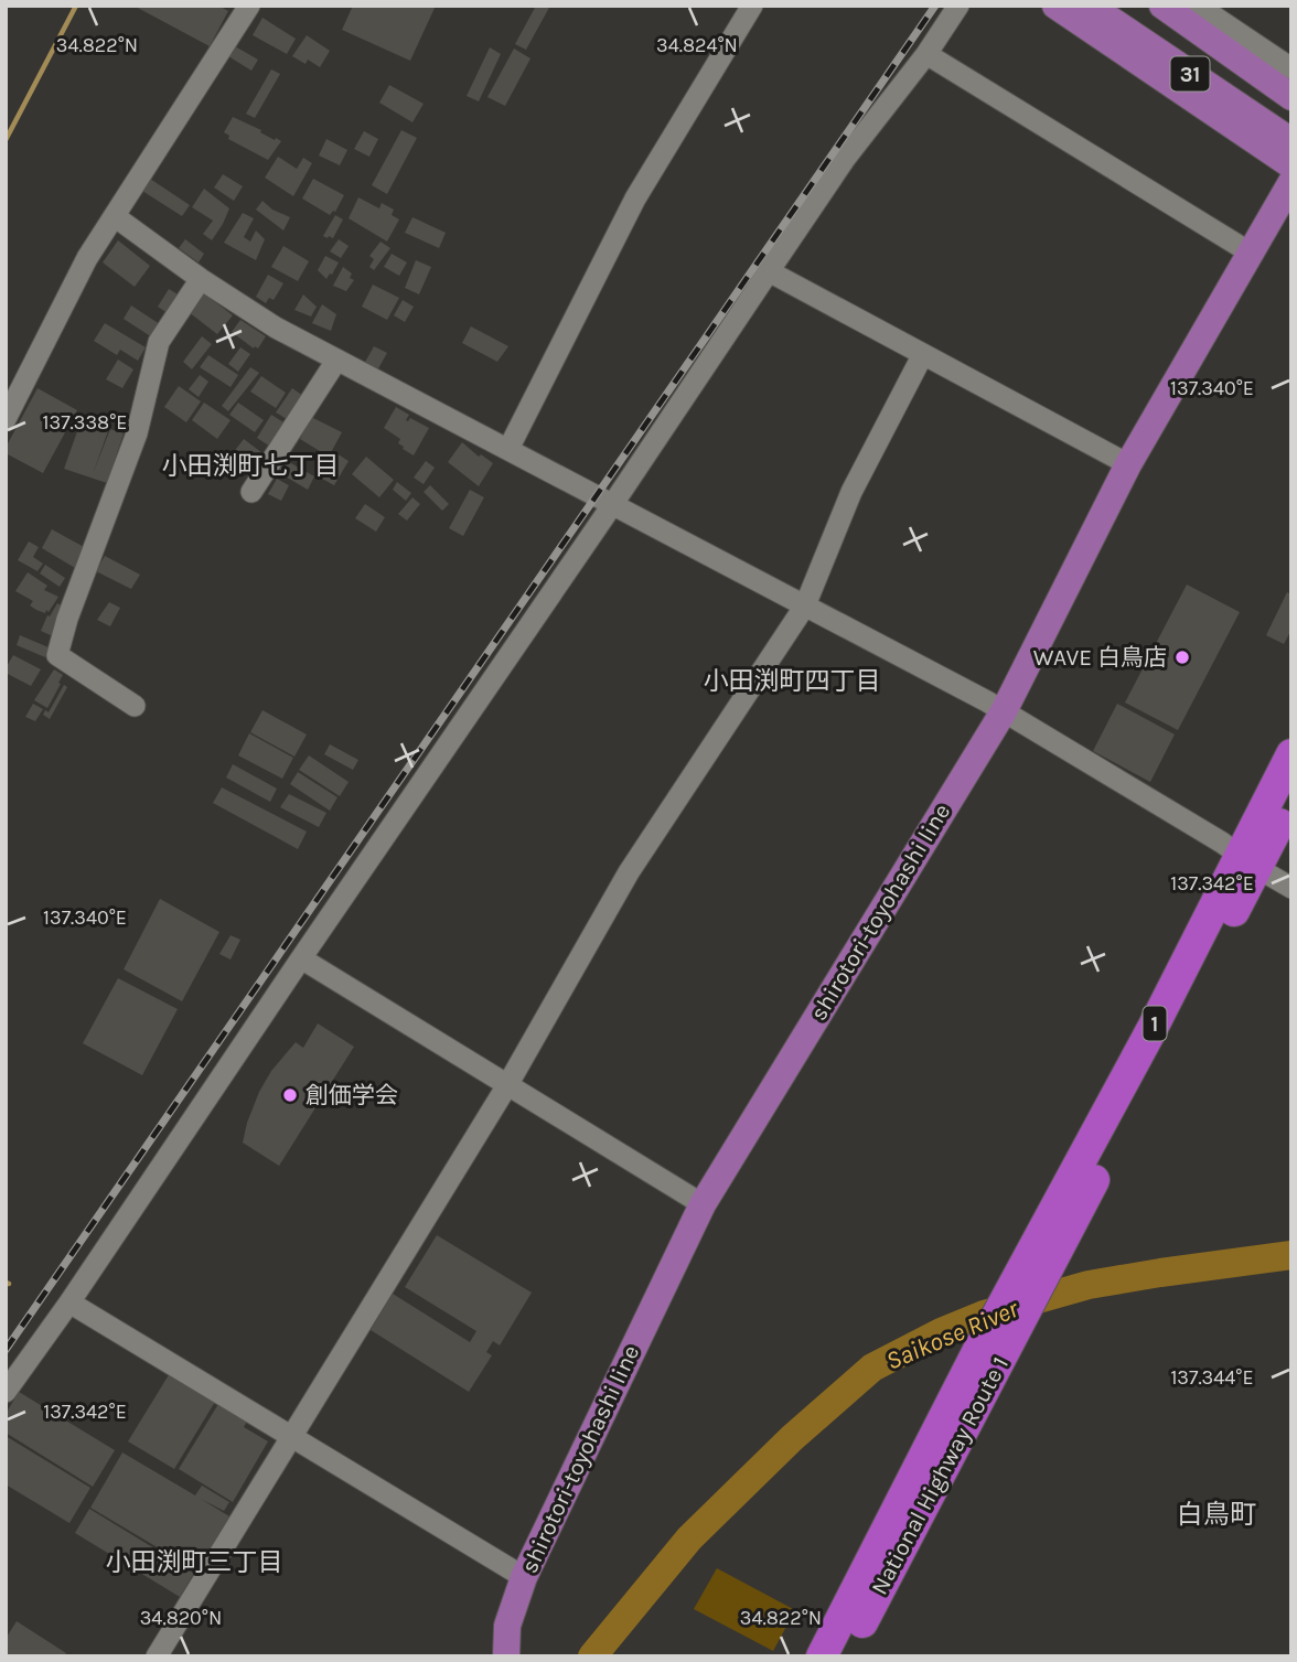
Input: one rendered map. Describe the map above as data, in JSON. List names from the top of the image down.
{
  "streets": {
    "highway": ["1", "National Highway Route 1"],
    "main road": ["31", "shirotori-toyohashi line"]
  },
  "districts": [
    "小田渕町七丁目",
    "小田渕町四丁目",
    "白鳥町",
    "小田渕町三丁目"
  ],
  "water": ["Saikose River"],
  "places": ["WAVE 白鳥店", "創価学会"],
  "coordinates": [
    "34.822°N",
    "34.824°N",
    "137.340°E",
    "137.338°E",
    "137.342°E",
    "137.344°E",
    "34.820°N"
  ]
}
